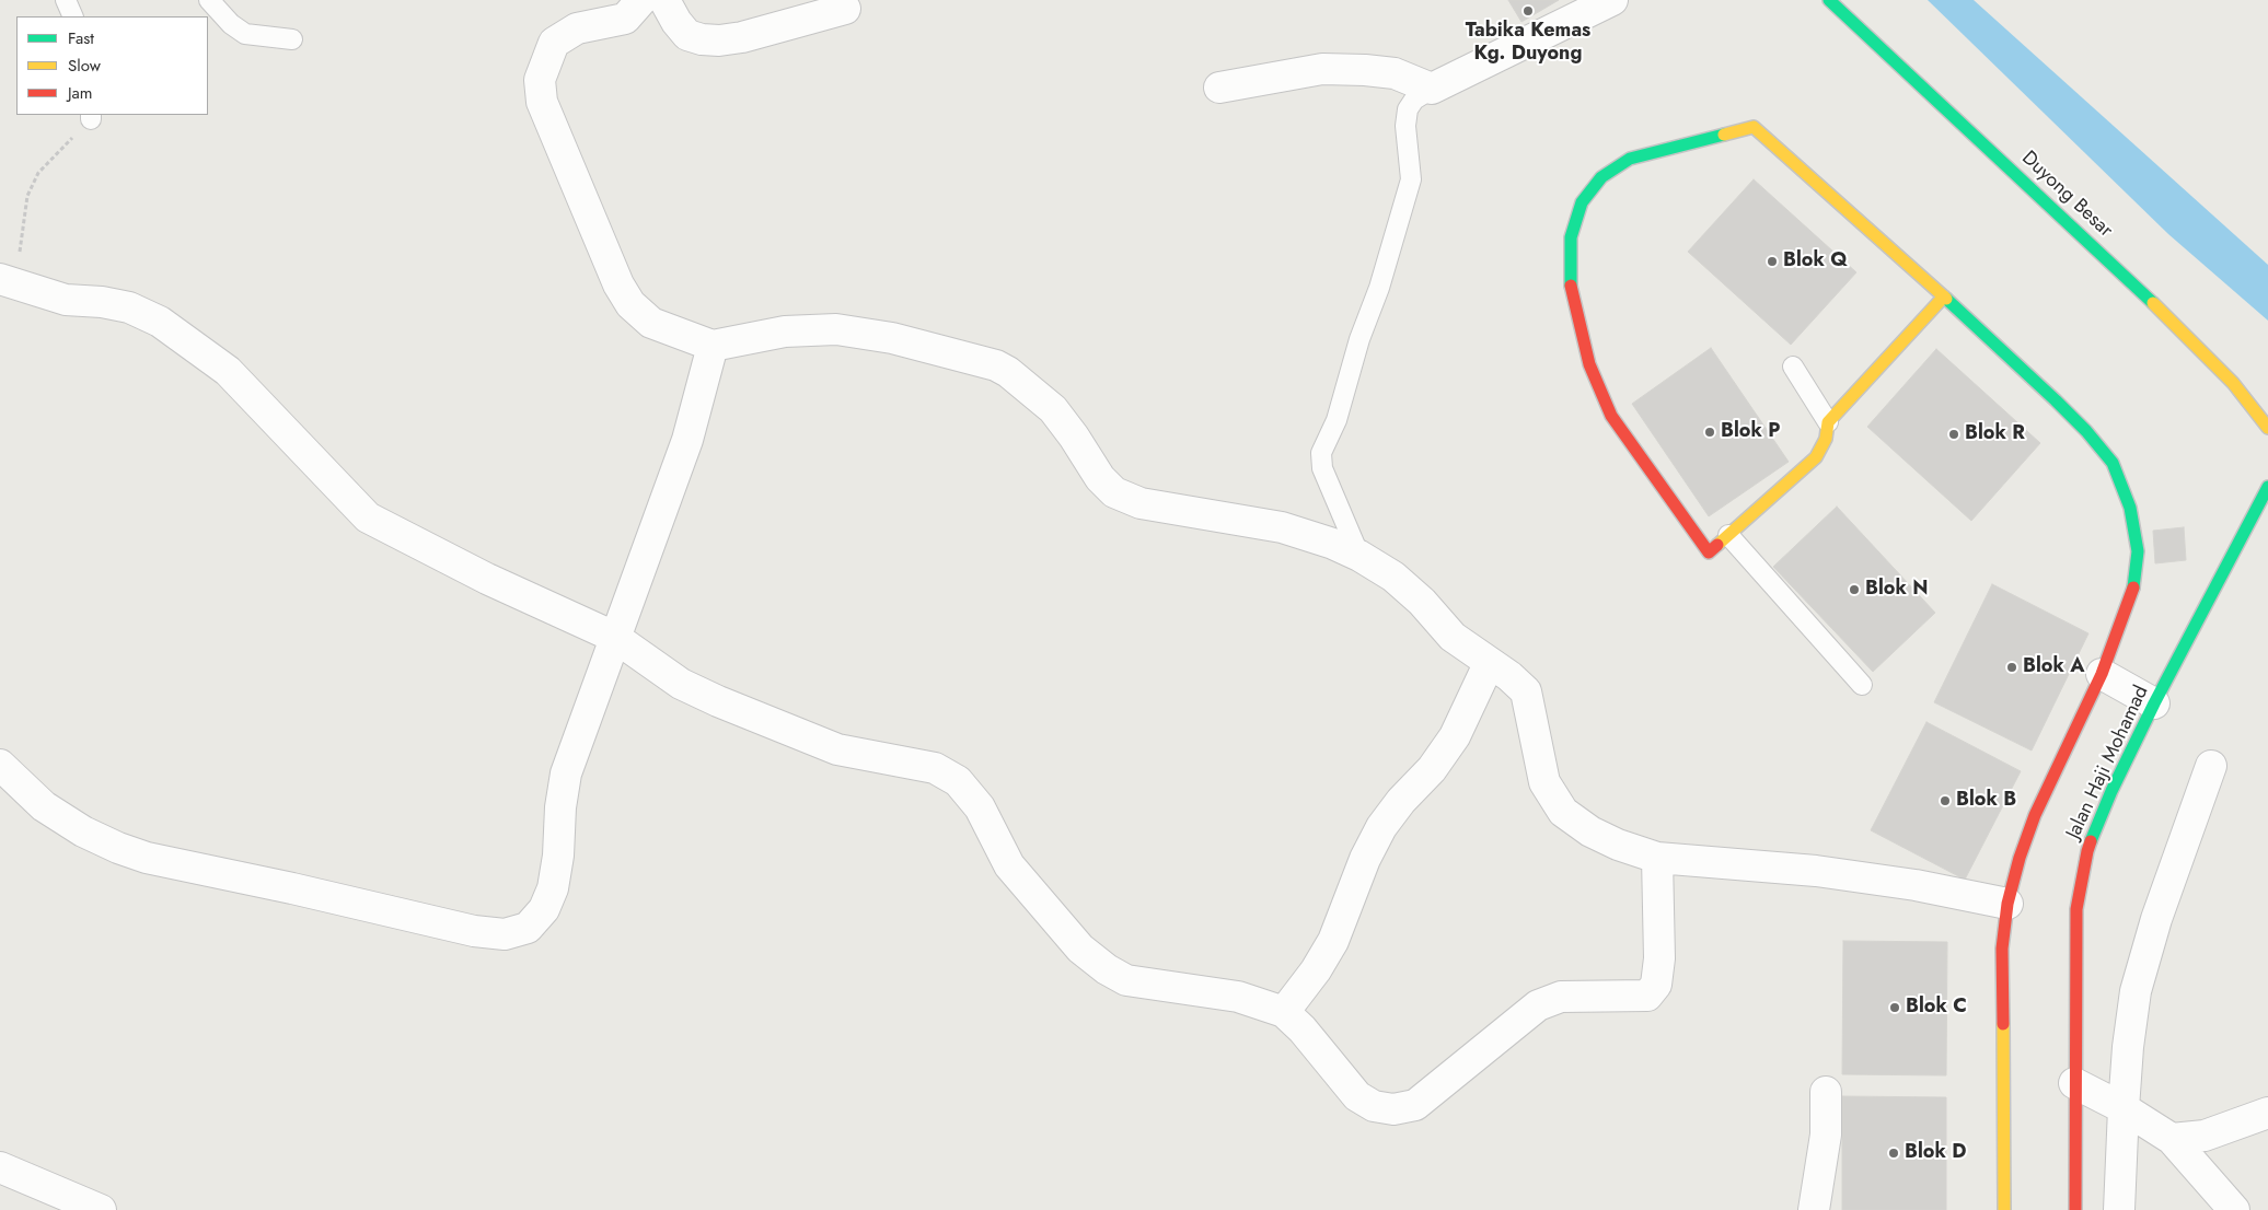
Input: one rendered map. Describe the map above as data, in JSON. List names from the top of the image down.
{
  "streets": {
    "street": ["Duyong Besar", "Jalan Haji Mohamad"]
  },
  "places": [
    "Tabika Kemas Kg. Duyong",
    "Blok Q",
    "Blok P",
    "Blok R",
    "Blok N",
    "Blok A",
    "Blok B",
    "Blok C",
    "Blok D"
  ],
  "legend": ["Fast", "Slow", "Jam"]
}
